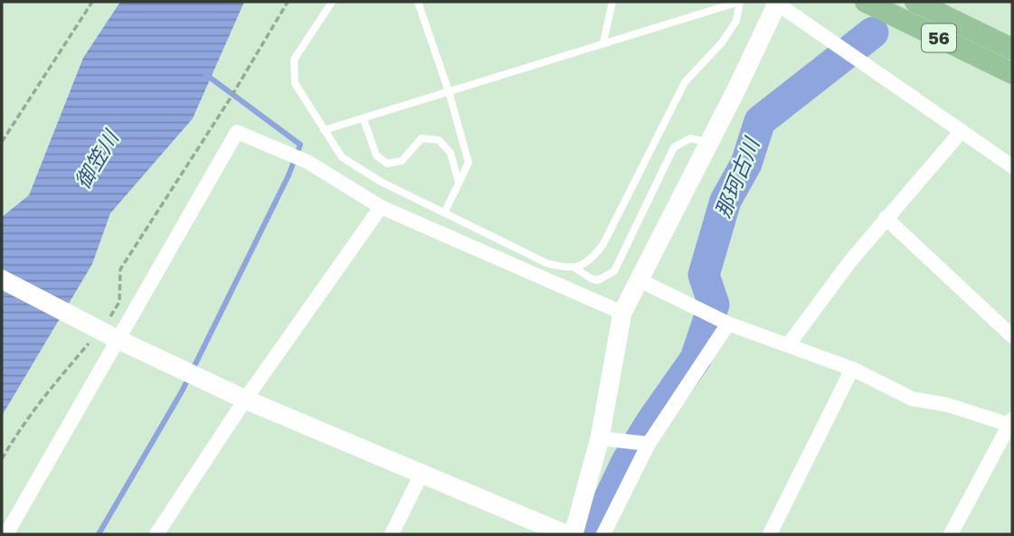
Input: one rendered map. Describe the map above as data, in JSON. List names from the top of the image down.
{
  "streets": {
    "main road": ["56"]
  },
  "water": ["御笠川", "那珂古川"]
}
